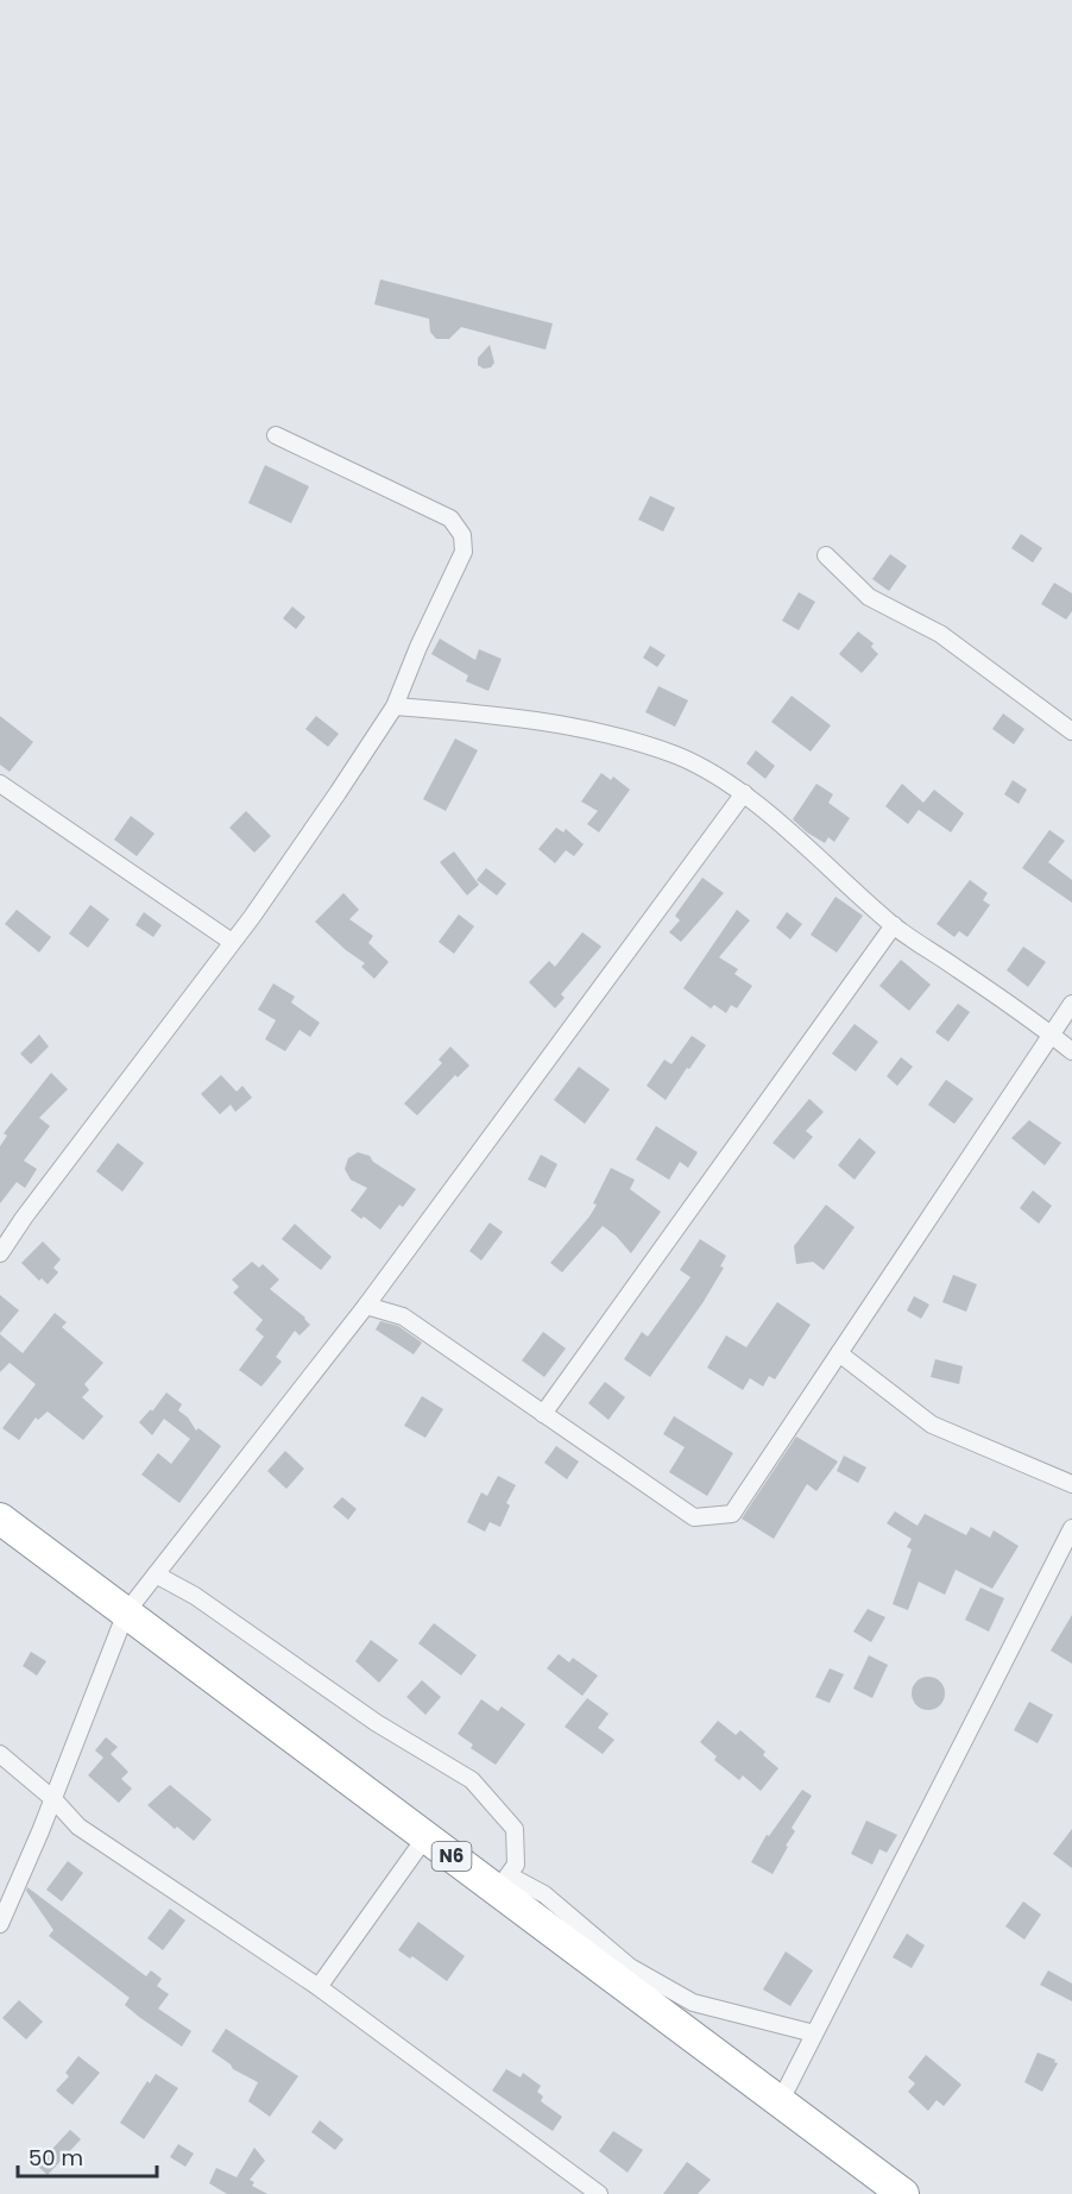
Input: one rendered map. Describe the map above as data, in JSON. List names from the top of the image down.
{
  "streets": {
    "highway": ["N6"]
  },
  "scale_bar": "50 m"
}
